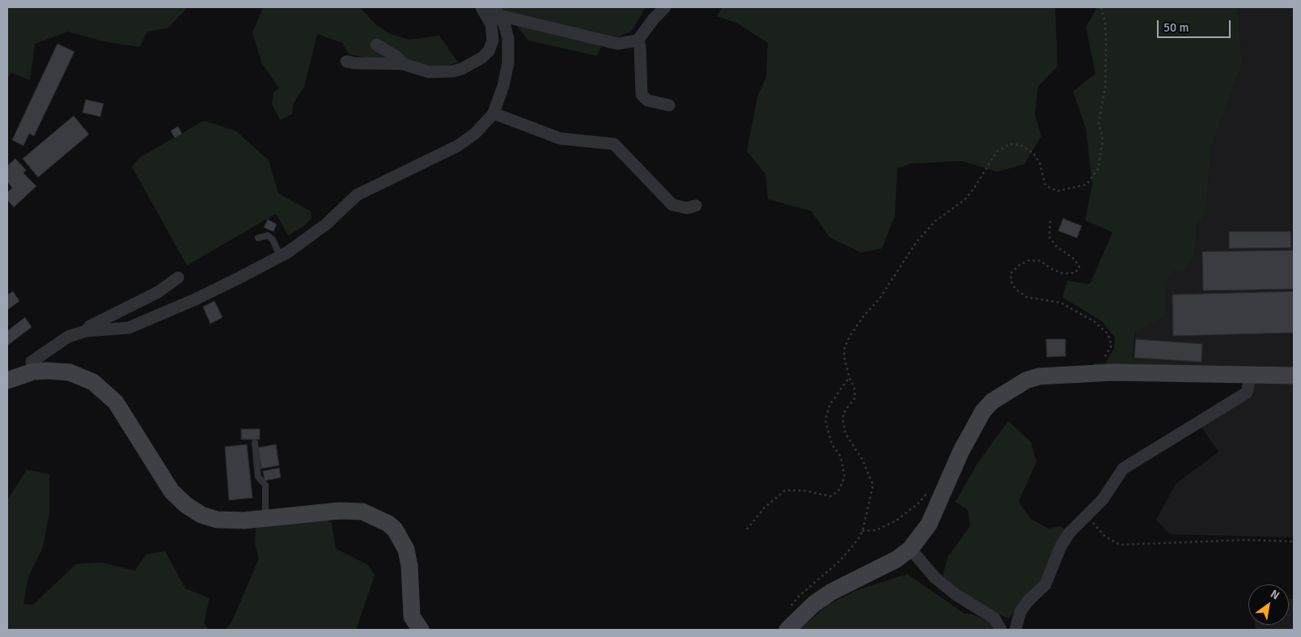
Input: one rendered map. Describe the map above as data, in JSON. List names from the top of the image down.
{
  "scale_bar": "50 m",
  "north": "top right"
}
